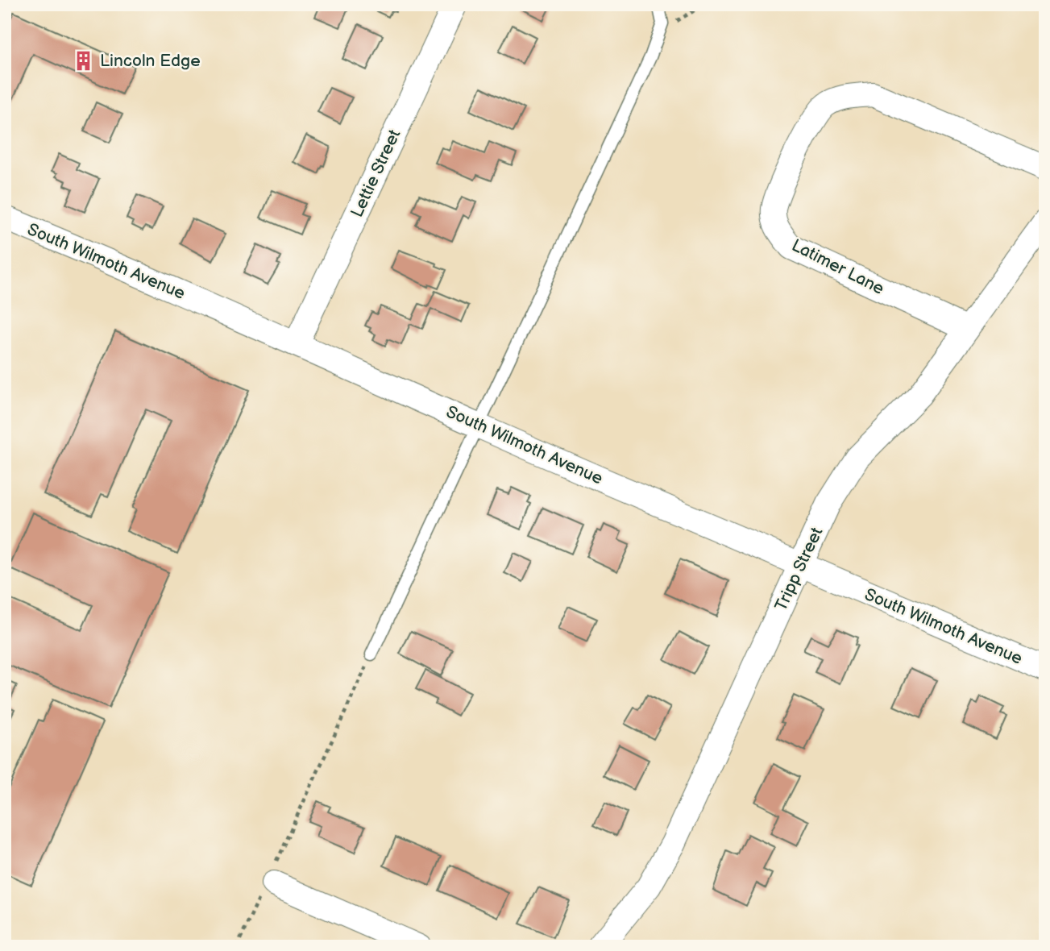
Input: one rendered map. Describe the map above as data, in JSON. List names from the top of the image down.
{
  "streets": {
    "street": [
      "Lettie Street",
      "South Wilmoth Avenue",
      "Latimer Lane",
      "Tripp Street"
    ]
  },
  "crossings": [
    ["Lettie Street", "South Wilmoth Avenue"],
    ["South Wilmoth Avenue", "Tripp Street"],
    ["Latimer Lane", "Tripp Street"]
  ],
  "places": {
    "building": ["Lincoln Edge"]
  }
}
